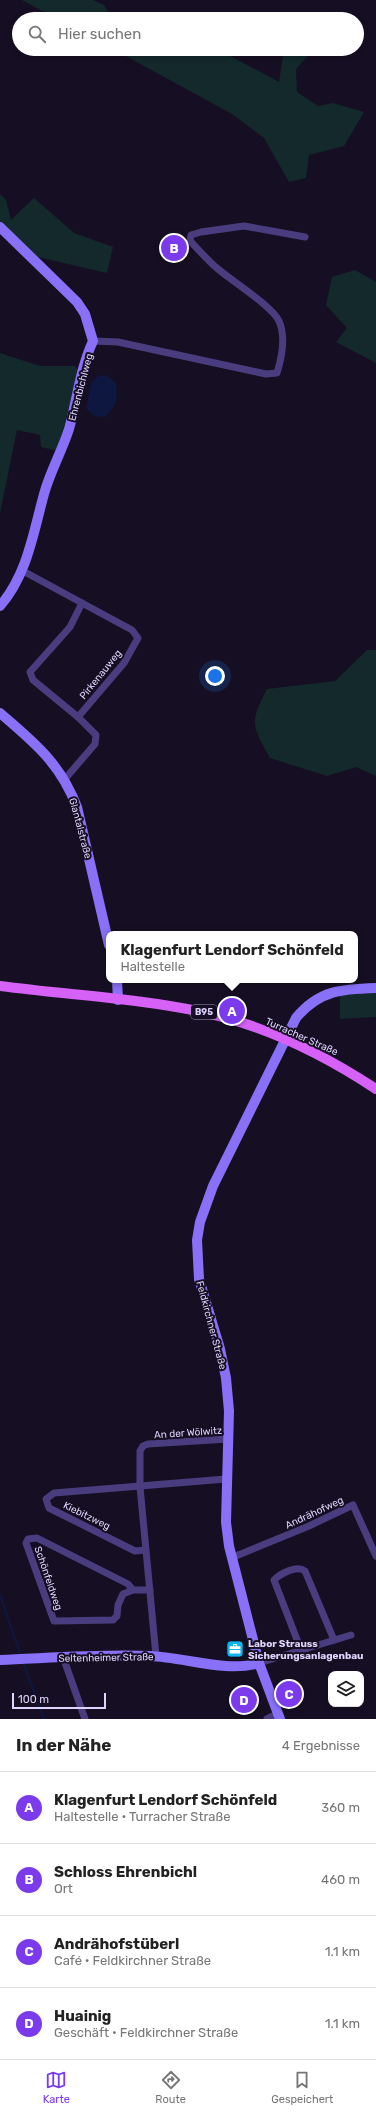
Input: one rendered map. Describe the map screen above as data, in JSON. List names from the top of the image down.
{
  "streets": {
    "main road": [
      "Ehrenbichlweg",
      "Glantalstraße",
      "B95",
      "Turracher Straße",
      "Feldkirchner Straße",
      "Seltenheimer Straße"
    ],
    "street": [
      "Pirkenauweg",
      "An der Wölwitz",
      "Andrähofweg",
      "Kiebitzweg",
      "Schönfeldweg"
    ]
  },
  "crossings": [
    ["Turracher Straße", "Feldkirchner Straße"],
    ["Feldkirchner Straße", "An der Wölwitz"],
    ["Feldkirchner Straße", "Andrähofweg"],
    ["Feldkirchner Straße", "Seltenheimer Straße"],
    ["An der Wölwitz", "Kiebitzweg"]
  ],
  "places": {
    "office": ["Labor Strauss Sicherungsanlagenbau"]
  },
  "scale_bar": "100 m",
  "page": {
    "search": "Hier suchen",
    "pins": [
      "B",
      "A",
      "C",
      "D"
    ],
    "popup": ["Klagenfurt Lendorf Schönfeld", "Haltestelle"],
    "scale": "100 m",
    "heading": ["In der Nähe", "4 Ergebnisse"],
    "list": [
      {
        "mark": "A",
        "name": "Klagenfurt Lendorf Schönfeld",
        "note": "Haltestelle · Turracher Straße",
        "value": "360 m"
      },
      {
        "mark": "B",
        "name": "Schloss Ehrenbichl",
        "note": "Ort",
        "value": "460 m"
      },
      {
        "mark": "C",
        "name": "Andrähofstüberl",
        "note": "Café · Feldkirchner Straße",
        "value": "1.1 km"
      },
      {
        "mark": "D",
        "name": "Huainig",
        "note": "Geschäft · Feldkirchner Straße",
        "value": "1.1 km"
      }
    ],
    "nav": ["Karte", "Route", "Gespeichert"]
  }
}
